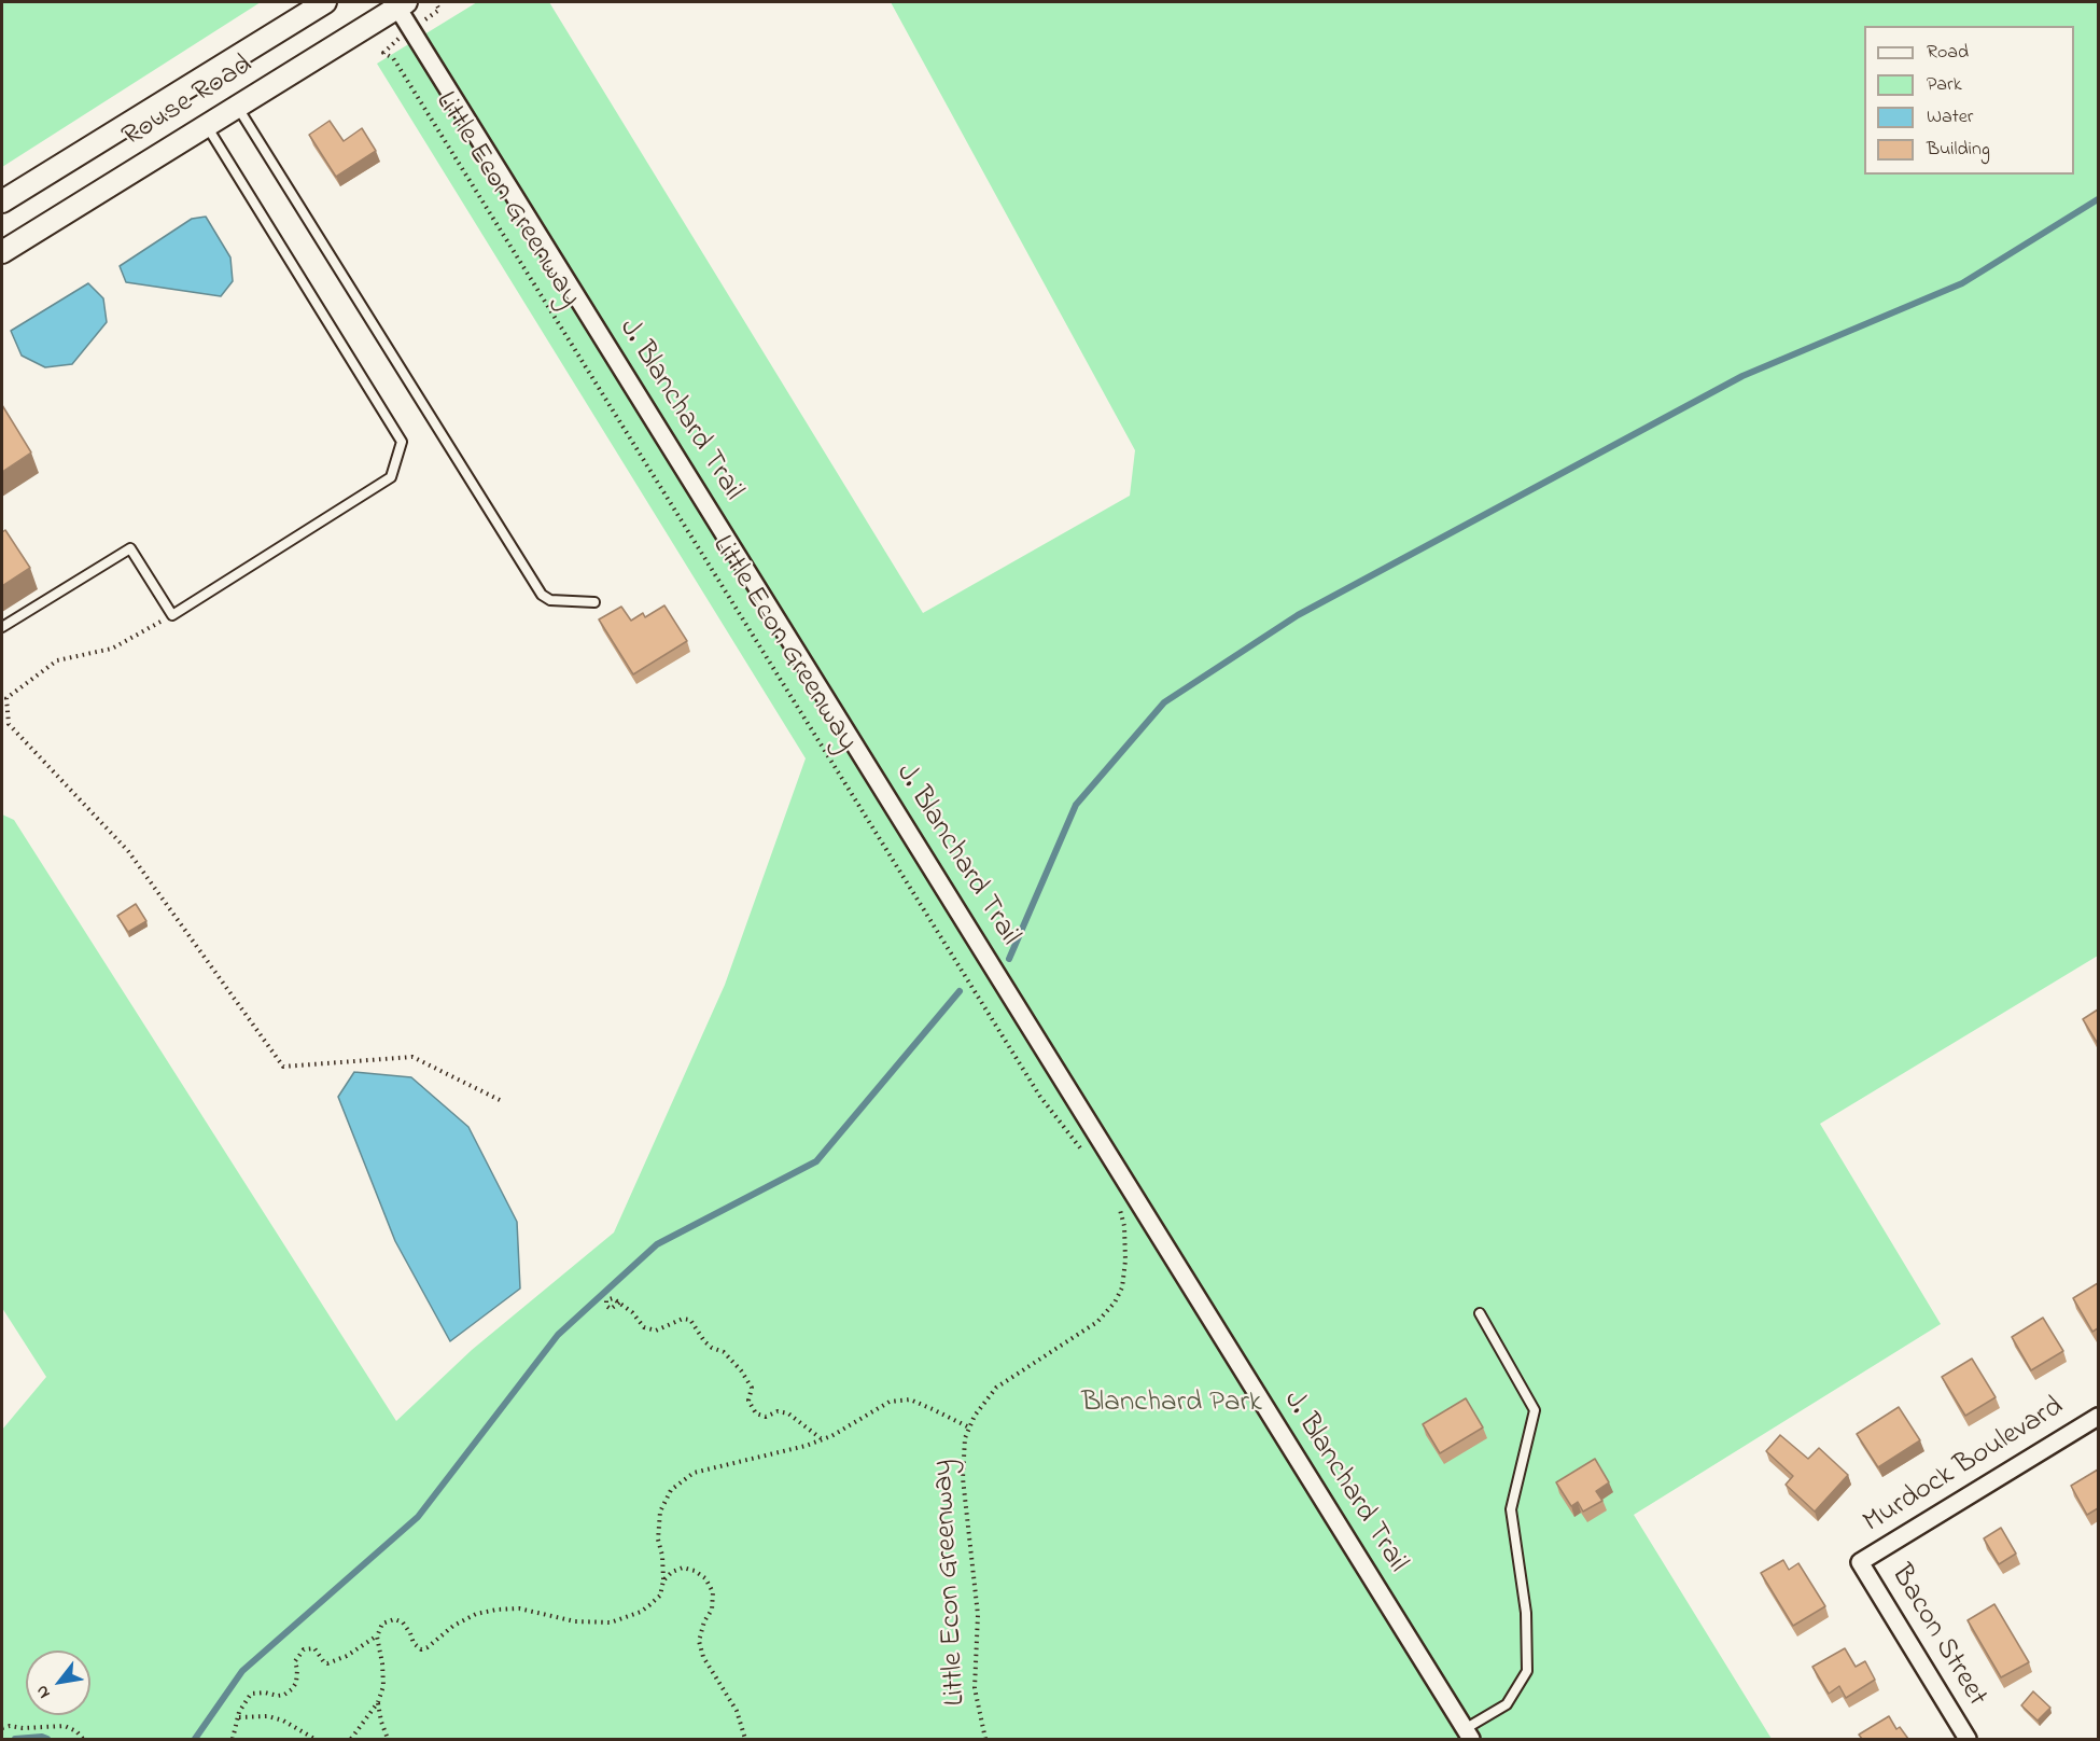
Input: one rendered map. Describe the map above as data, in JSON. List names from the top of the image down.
{
  "streets": {
    "street": [
      "Rouse Road",
      "J. Blanchard Trail",
      "Murdock Boulevard",
      "Bacon Street"
    ],
    "path": ["Little Econ Greenway"]
  },
  "crossings": [
    ["Rouse Road", "J. Blanchard Trail"],
    ["Murdock Boulevard", "Bacon Street"]
  ],
  "parks": ["Blanchard Park"],
  "legend": [
    "Road",
    "Park",
    "Water",
    "Building"
  ],
  "north": "bottom left"
}
